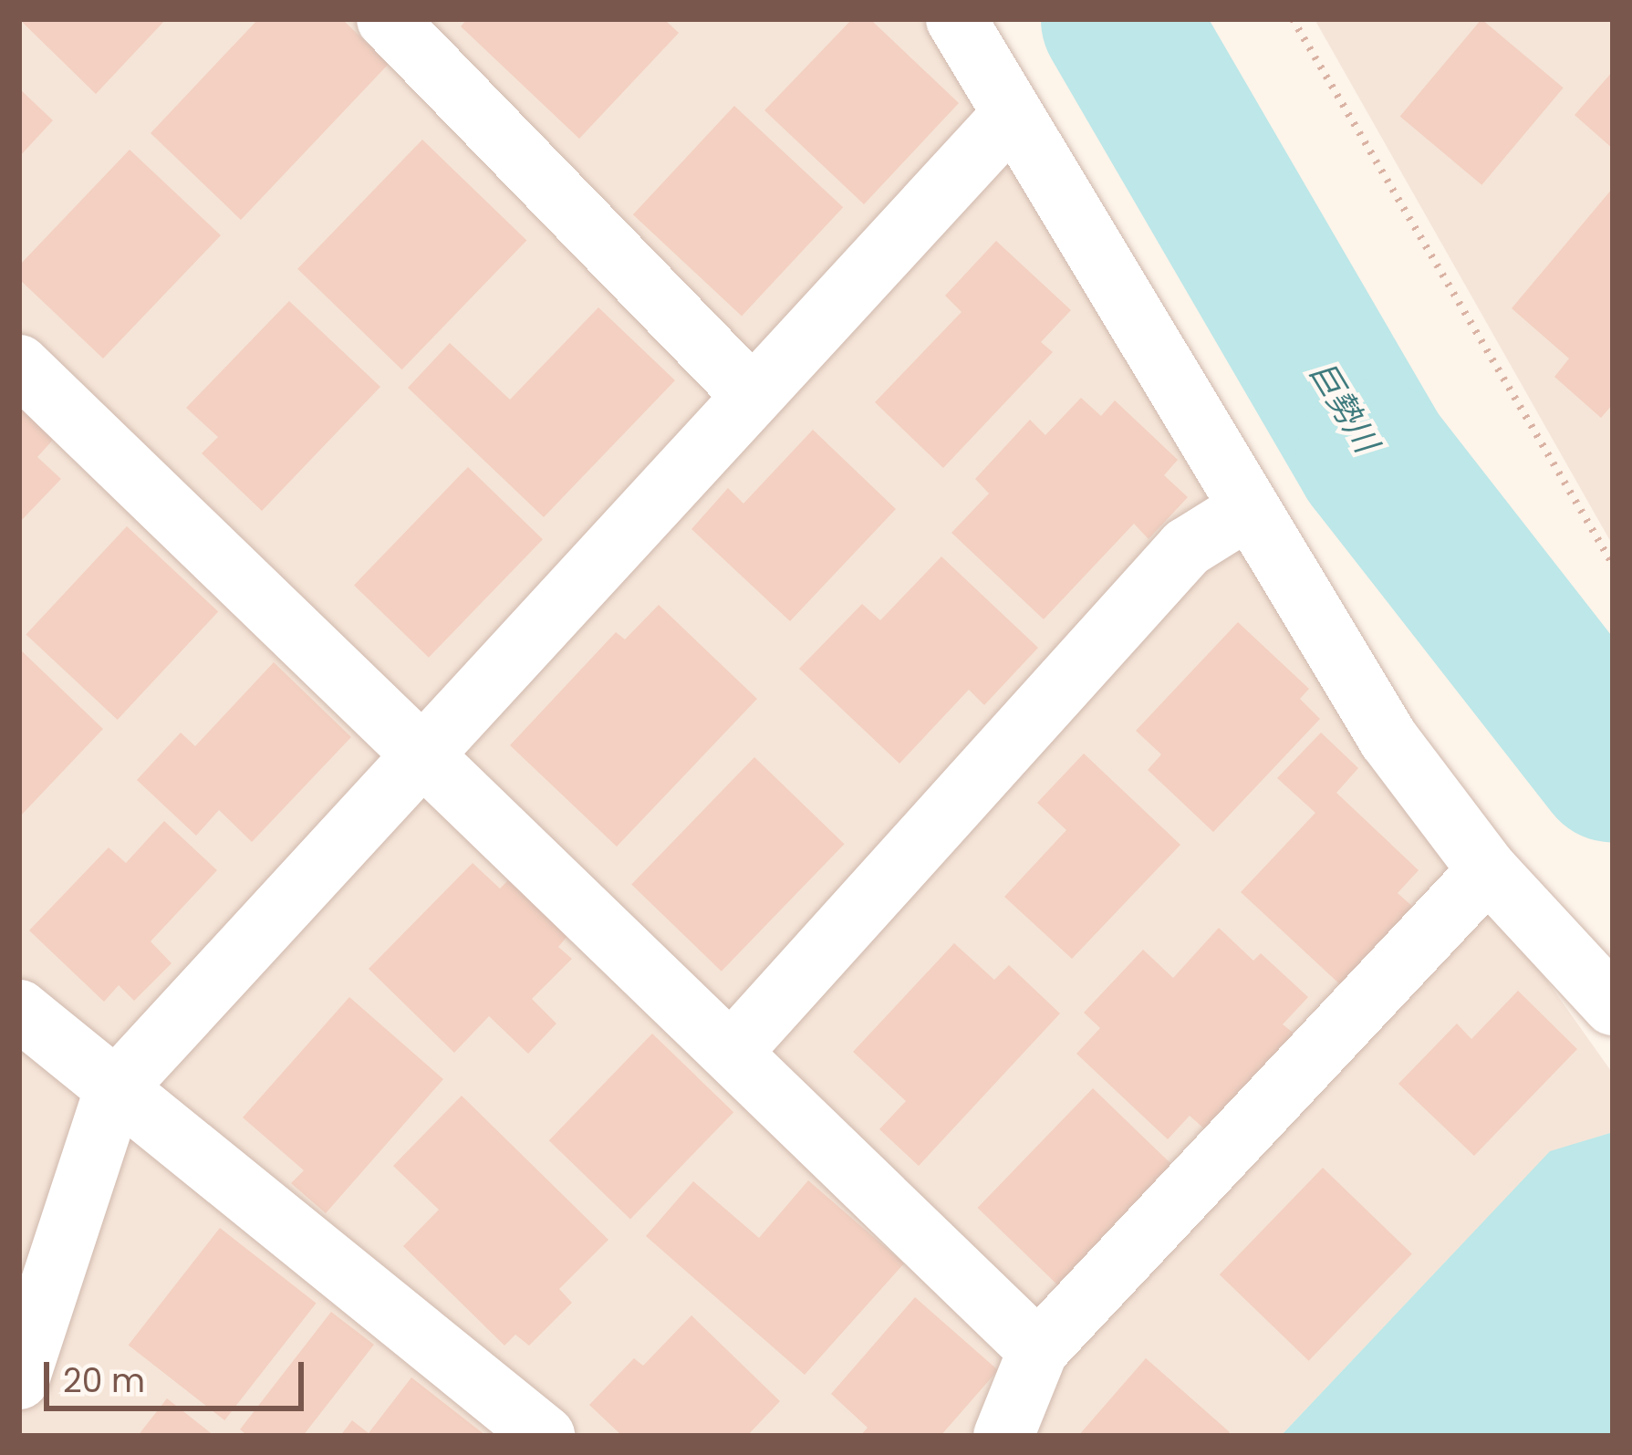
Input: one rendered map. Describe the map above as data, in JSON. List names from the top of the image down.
{
  "water": ["巨勢川"],
  "scale_bar": "20 m"
}
